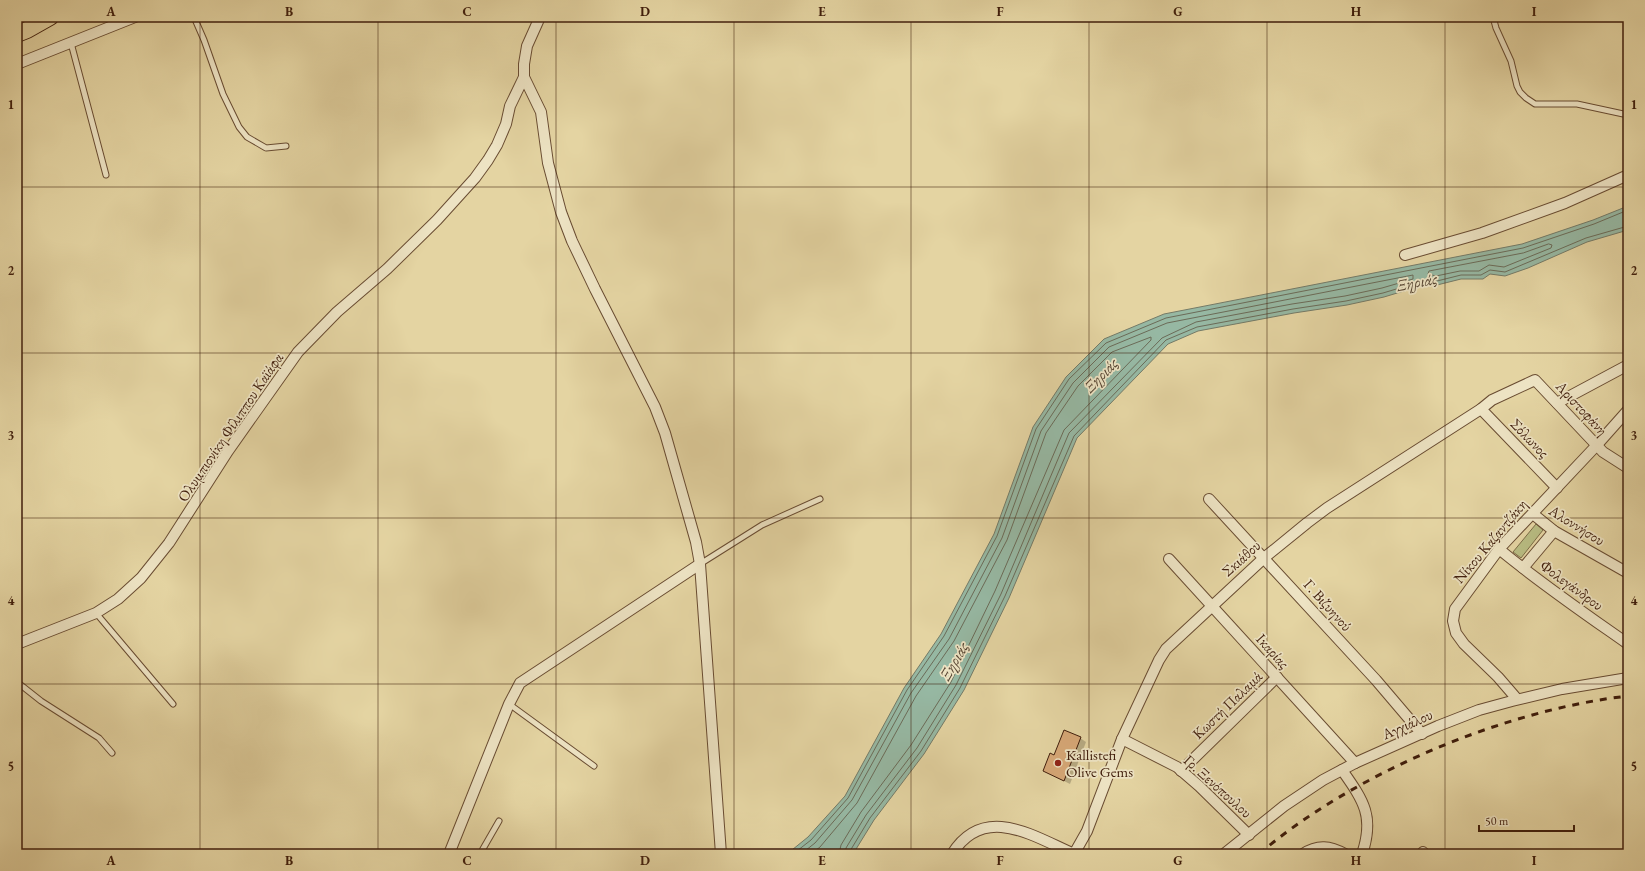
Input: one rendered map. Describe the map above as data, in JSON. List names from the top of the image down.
{
  "streets": {
    "street": [
      "Αριστοφάνη",
      "Ολυμπιονίκη Φίλιππου Καϊάφα",
      "Σόλωνος",
      "Αλοννήσου",
      "Νίκου Καζαντζάκη",
      "Σκιάθου",
      "Φολεγάνδρου",
      "Γ. Βιζυηνού",
      "Ικαρίας",
      "Κωστή Παλαμά",
      "Αγχιάλου",
      "Γρ. Ξενόπουλου"
    ]
  },
  "crossings": [
    ["Αριστοφάνη", "Νίκου Καζαντζάκη"],
    ["Αριστοφάνη", "Σκιάθου"],
    ["Σόλωνος", "Νίκου Καζαντζάκη"],
    ["Σόλωνος", "Σκιάθου"],
    ["Αλοννήσου", "Νίκου Καζαντζάκη"],
    ["Νίκου Καζαντζάκη", "Φολεγάνδρου"],
    ["Νίκου Καζαντζάκη", "Αγχιάλου"],
    ["Σκιάθου", "Γ. Βιζυηνού"],
    ["Σκιάθου", "Ικαρίας"],
    ["Σκιάθου", "Γρ. Ξενόπουλου"],
    ["Γ. Βιζυηνού", "Αγχιάλου"],
    ["Ικαρίας", "Κωστή Παλαμά"],
    ["Ικαρίας", "Αγχιάλου"],
    ["Κωστή Παλαμά", "Γρ. Ξενόπουλου"],
    ["Αγχιάλου", "Γρ. Ξενόπουλου"]
  ],
  "water": ["Ξηριάς"],
  "places": ["Kallistefi Olive Gems"],
  "scale_bar": "50 m",
  "grid": {
    "columns": [
      "A",
      "B",
      "C",
      "D",
      "E",
      "F",
      "G",
      "H",
      "I"
    ],
    "rows": [
      "1",
      "2",
      "3",
      "4",
      "5"
    ]
  }
}
